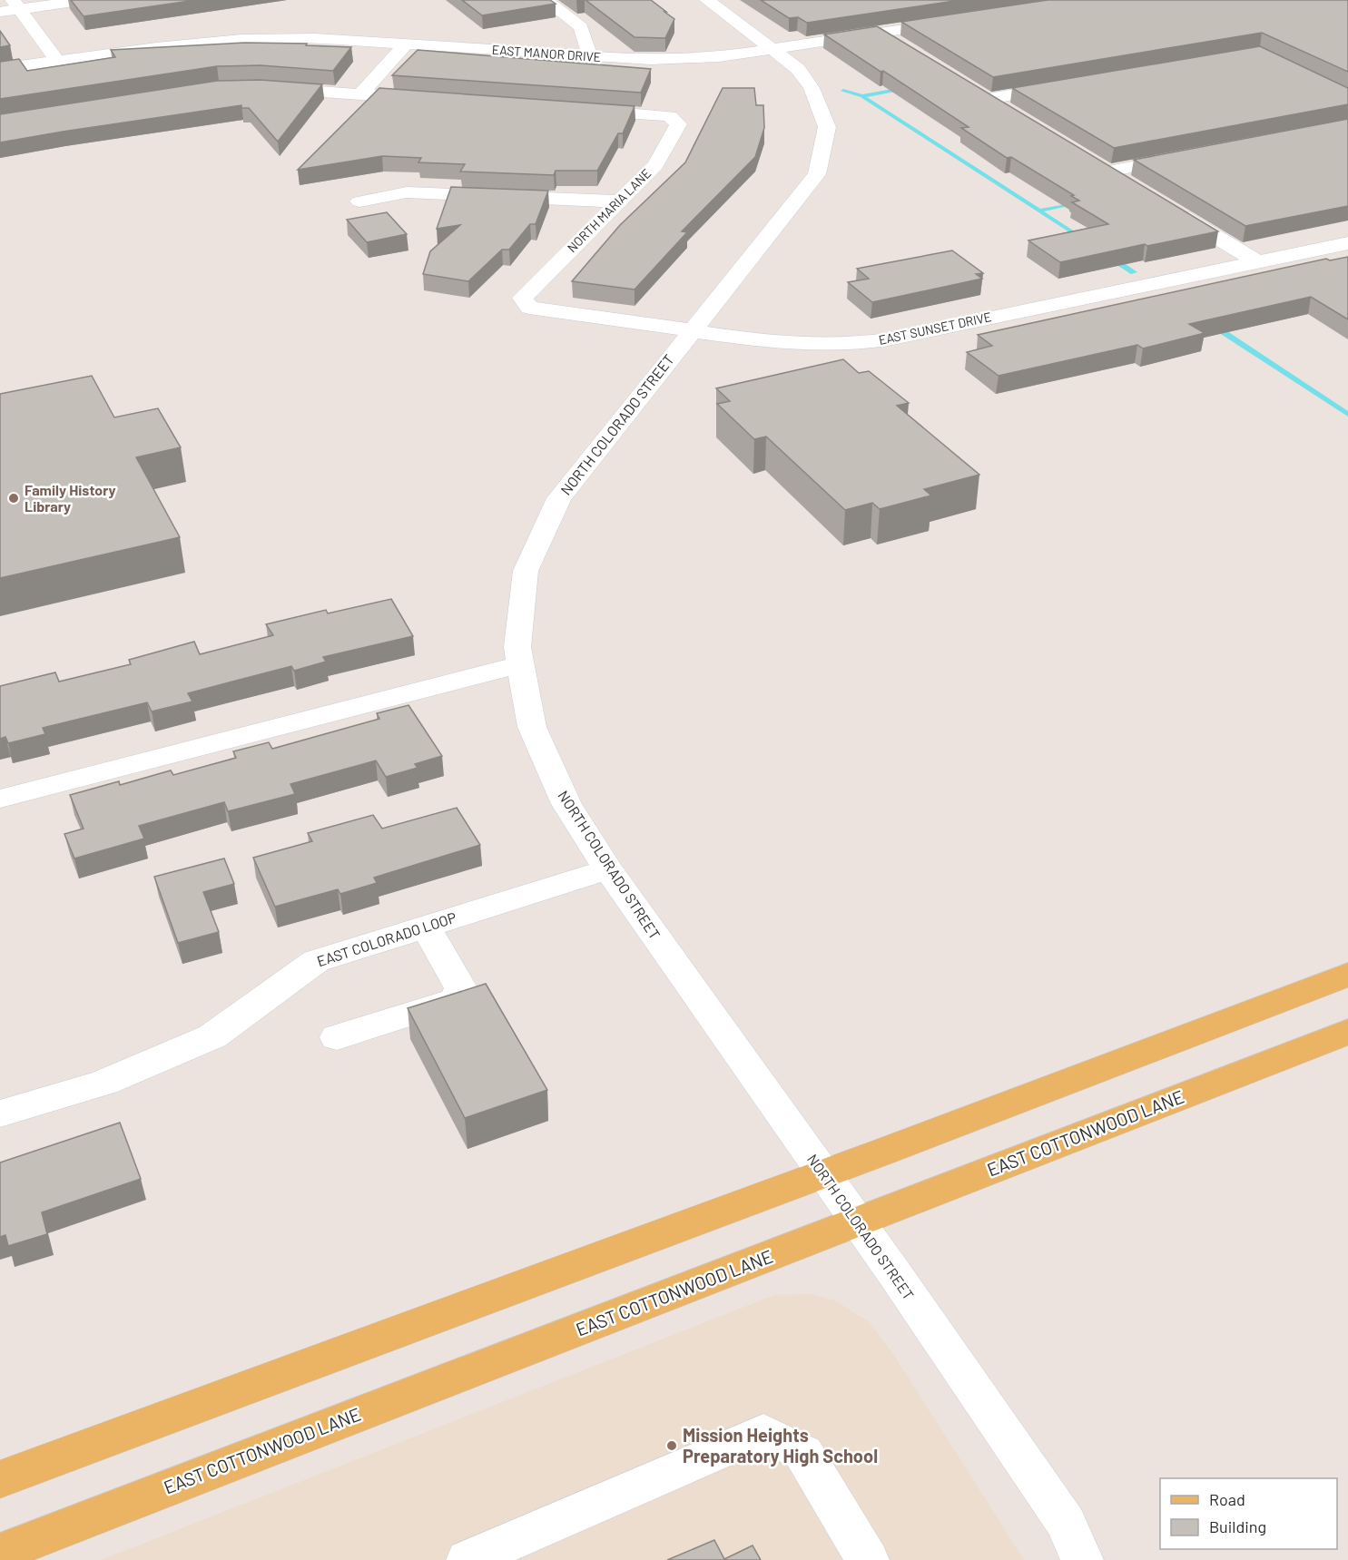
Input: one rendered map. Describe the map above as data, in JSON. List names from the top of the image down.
{
  "streets": {
    "main road": ["EAST COTTONWOOD LANE"],
    "street": [
      "EAST MANOR DRIVE",
      "NORTH MARIA LANE",
      "EAST SUNSET DRIVE",
      "NORTH COLORADO STREET",
      "EAST COLORADO LOOP"
    ]
  },
  "crossings": [
    ["EAST MANOR DRIVE", "NORTH COLORADO STREET"],
    ["NORTH MARIA LANE", "EAST SUNSET DRIVE"],
    ["EAST SUNSET DRIVE", "NORTH COLORADO STREET"],
    ["NORTH COLORADO STREET", "EAST COLORADO LOOP"],
    ["NORTH COLORADO STREET", "EAST COTTONWOOD LANE"]
  ],
  "places": ["Family History Library", "Mission Heights Preparatory High School"],
  "legend": ["Road", "Building"]
}
